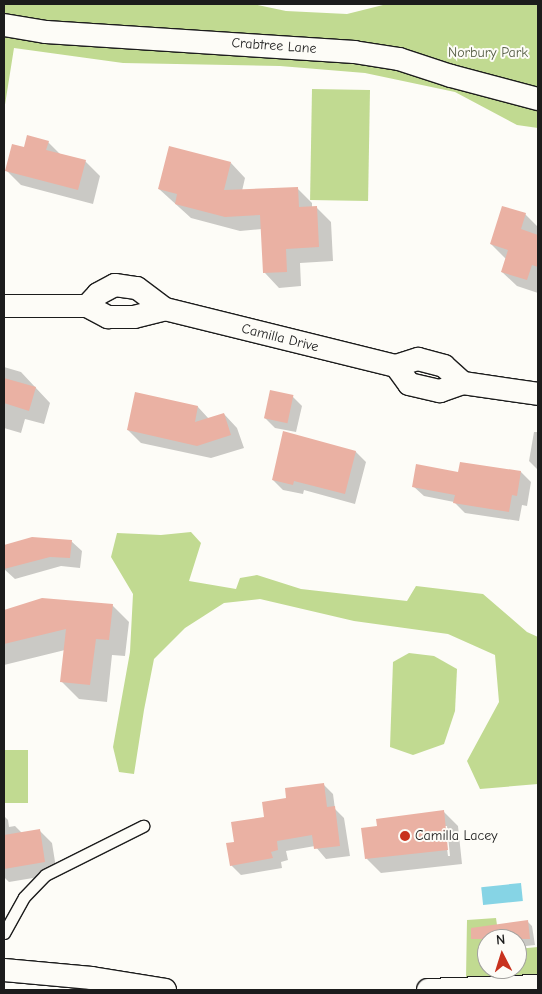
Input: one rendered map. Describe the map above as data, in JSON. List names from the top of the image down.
{
  "streets": {
    "street": ["Crabtree Lane", "Camilla Drive"]
  },
  "parks": ["Norbury Park"],
  "places": ["Camilla Lacey"],
  "north": "top"
}
